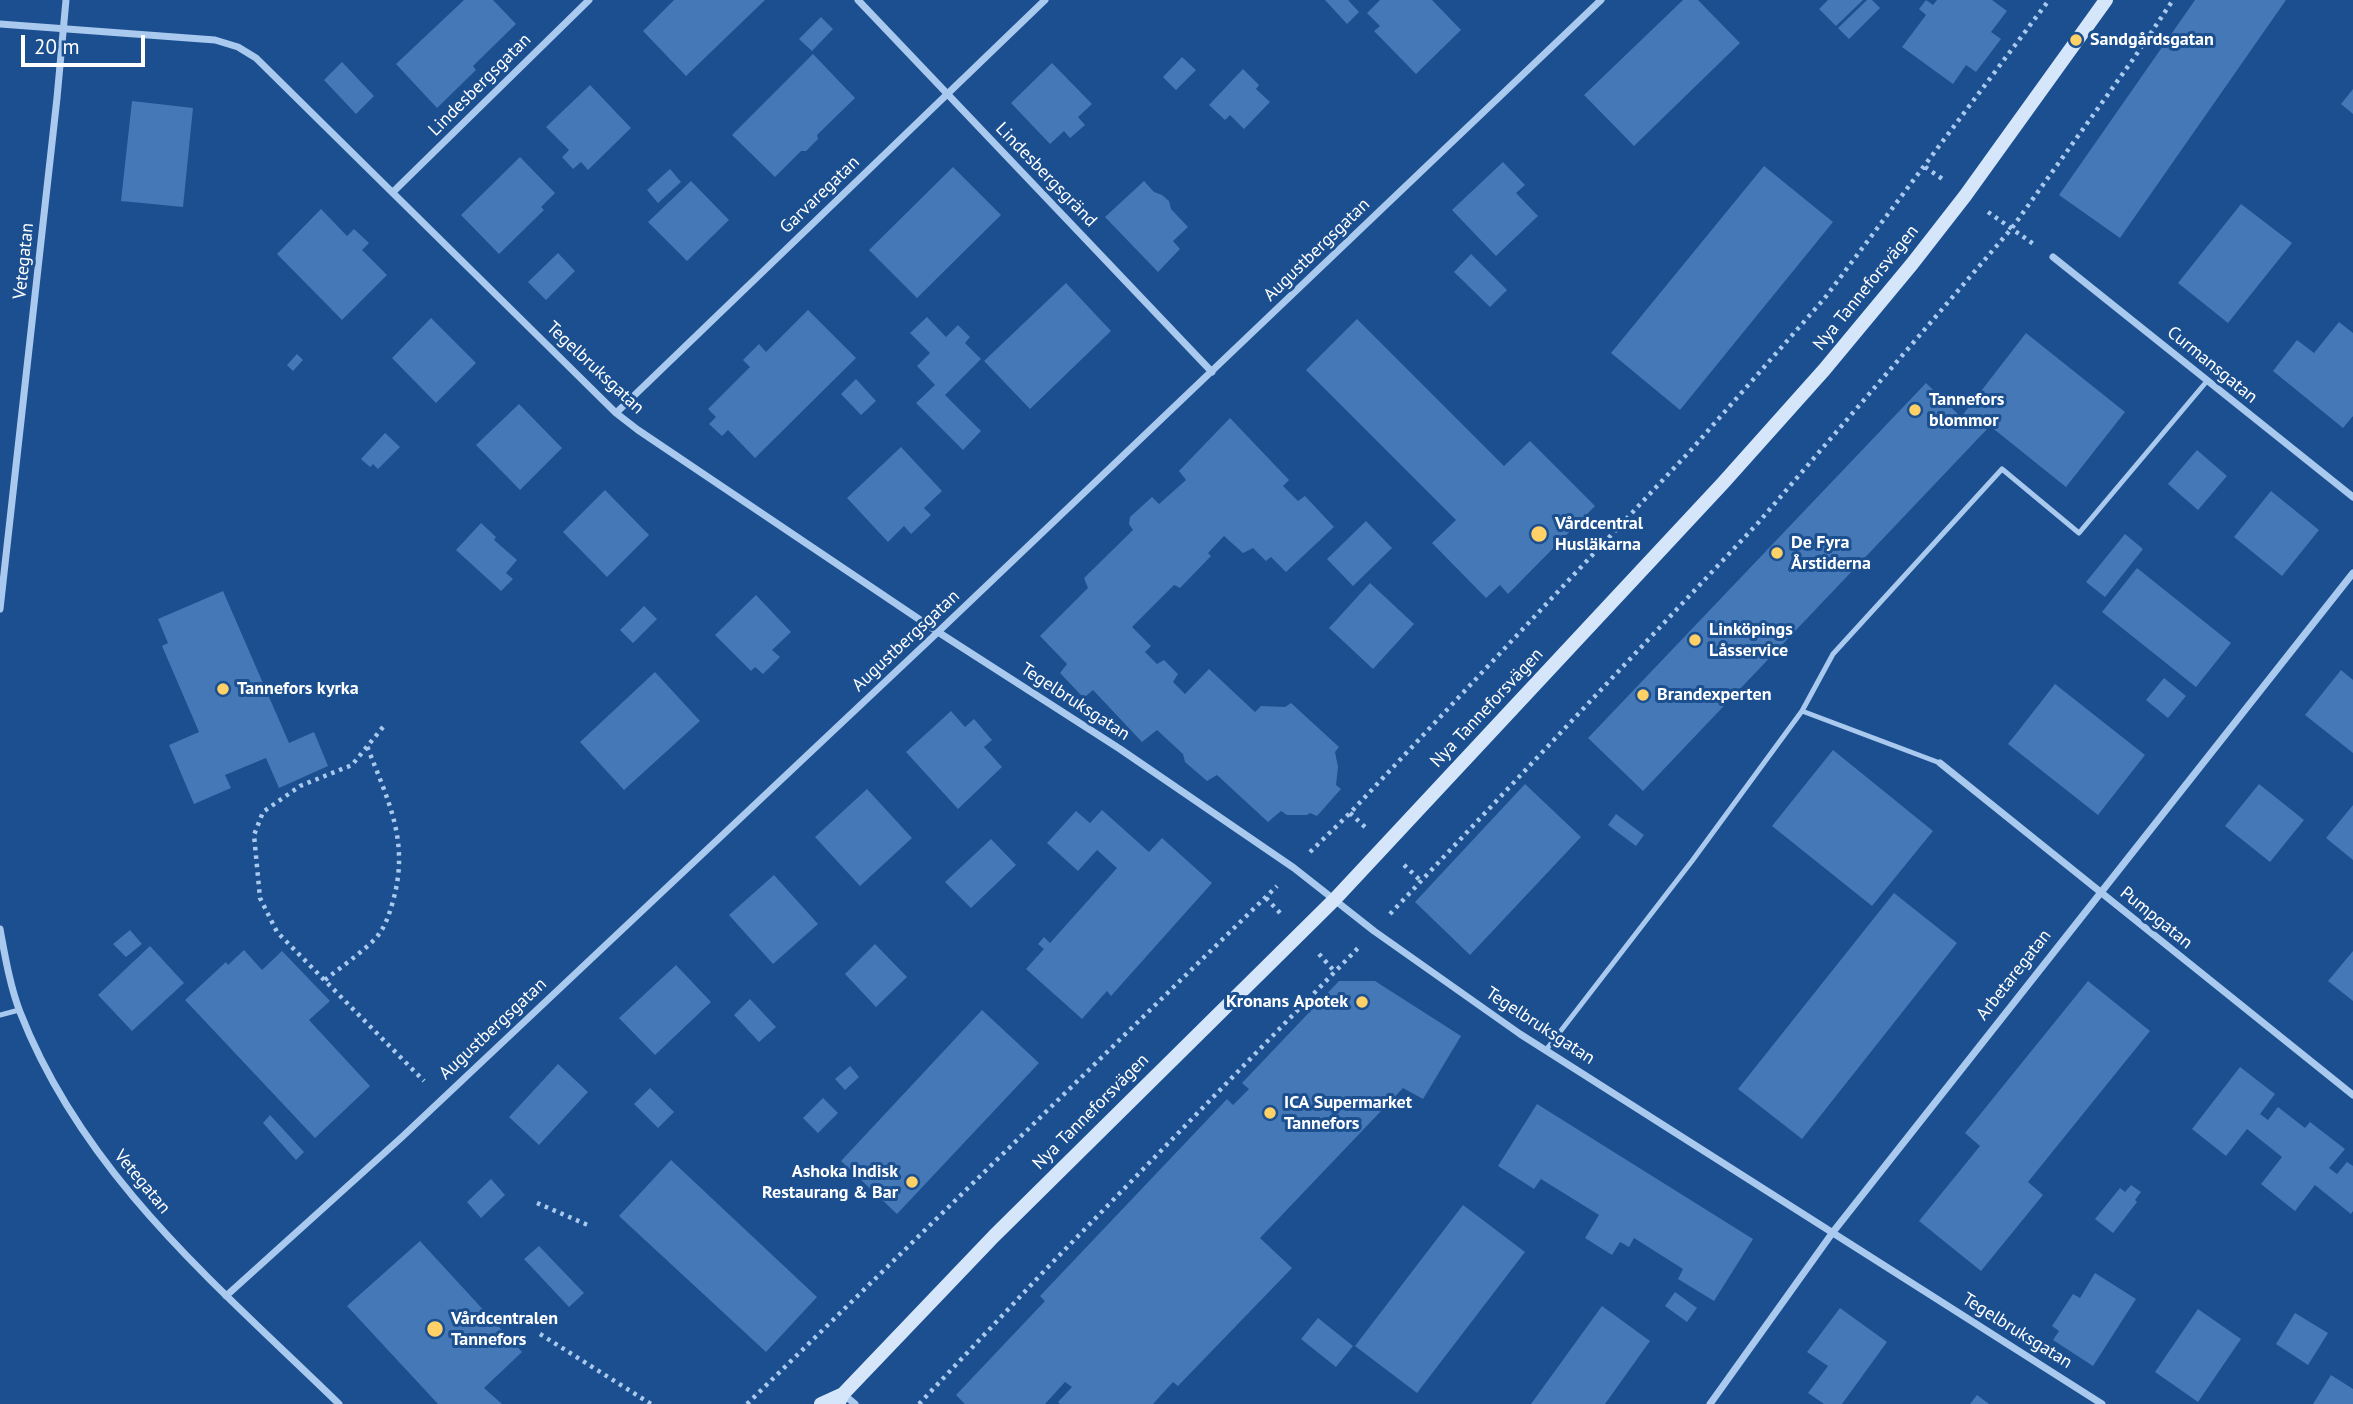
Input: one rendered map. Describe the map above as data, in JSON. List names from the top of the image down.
{
  "streets": {
    "main road": ["Nya Tanneforsvägen"],
    "street": [
      "Lindesbergsgatan",
      "Lindesbergsgränd",
      "Garvaregatan",
      "Augustbergsgatan",
      "Vetegatan",
      "Curmansgatan",
      "Tegelbruksgatan",
      "Pumpgatan",
      "Arbetaregatan"
    ]
  },
  "crossings": [
    ["Lindesbergsgatan", "Tegelbruksgatan"],
    ["Lindesbergsgränd", "Garvaregatan"],
    ["Lindesbergsgränd", "Augustbergsgatan"],
    ["Garvaregatan", "Tegelbruksgatan"],
    ["Augustbergsgatan", "Vetegatan"],
    ["Augustbergsgatan", "Tegelbruksgatan"],
    ["Vetegatan", "Tegelbruksgatan"],
    ["Nya Tanneforsvägen", "Tegelbruksgatan"],
    ["Tegelbruksgatan", "Arbetaregatan"],
    ["Pumpgatan", "Arbetaregatan"]
  ],
  "places": [
    "Sandgårdsgatan",
    "Tannefors blommor",
    "Vårdcentral Husläkarna",
    "De Fyra Årstiderna",
    "Linköpings Låsservice",
    "Tannefors kyrka",
    "Brandexperten",
    "Kronans Apotek",
    "ICA Supermarket Tannefors",
    "Ashoka Indisk Restaurang & Bar",
    "Vårdcentralen Tannefors"
  ],
  "scale_bar": "20 m"
}
